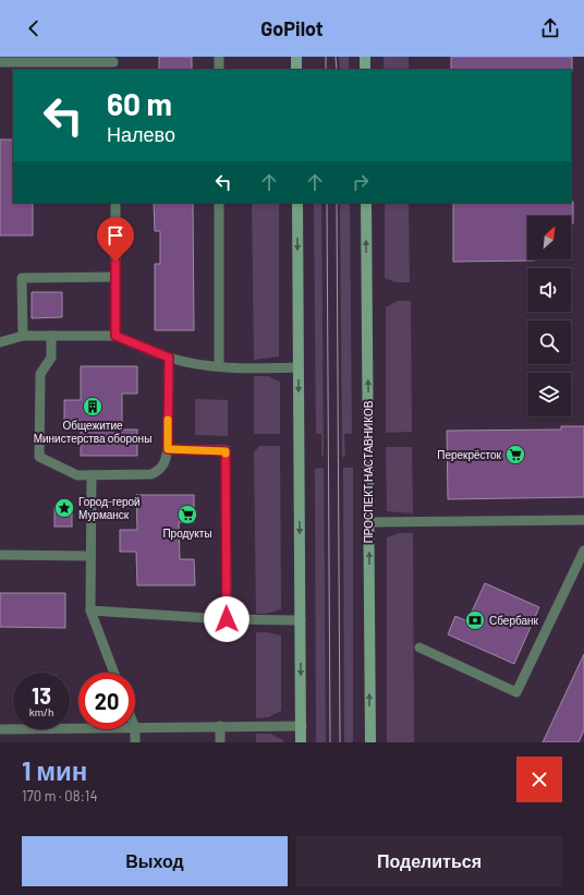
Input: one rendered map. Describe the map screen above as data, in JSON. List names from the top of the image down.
{
  "streets": {
    "main road": ["ПРОСПЕКТ НАСТАВНИКОВ"]
  },
  "places": {
    "building": ["Общежитие Министерства обороны"],
    "supermarket": ["Перекрёсток", "Продукты"],
    "place": ["Город-герой Мурманск"],
    "bank": ["Сбербанк"]
  },
  "north": "top right",
  "page": {
    "header": "GoPilot",
    "turn": ["60 m", "Налево"],
    "speed": "13 km/h",
    "limit": "20",
    "heading": ["1 мин", "170 m · 08:14"],
    "buttons": ["Выход", "Поделиться"]
  }
}
